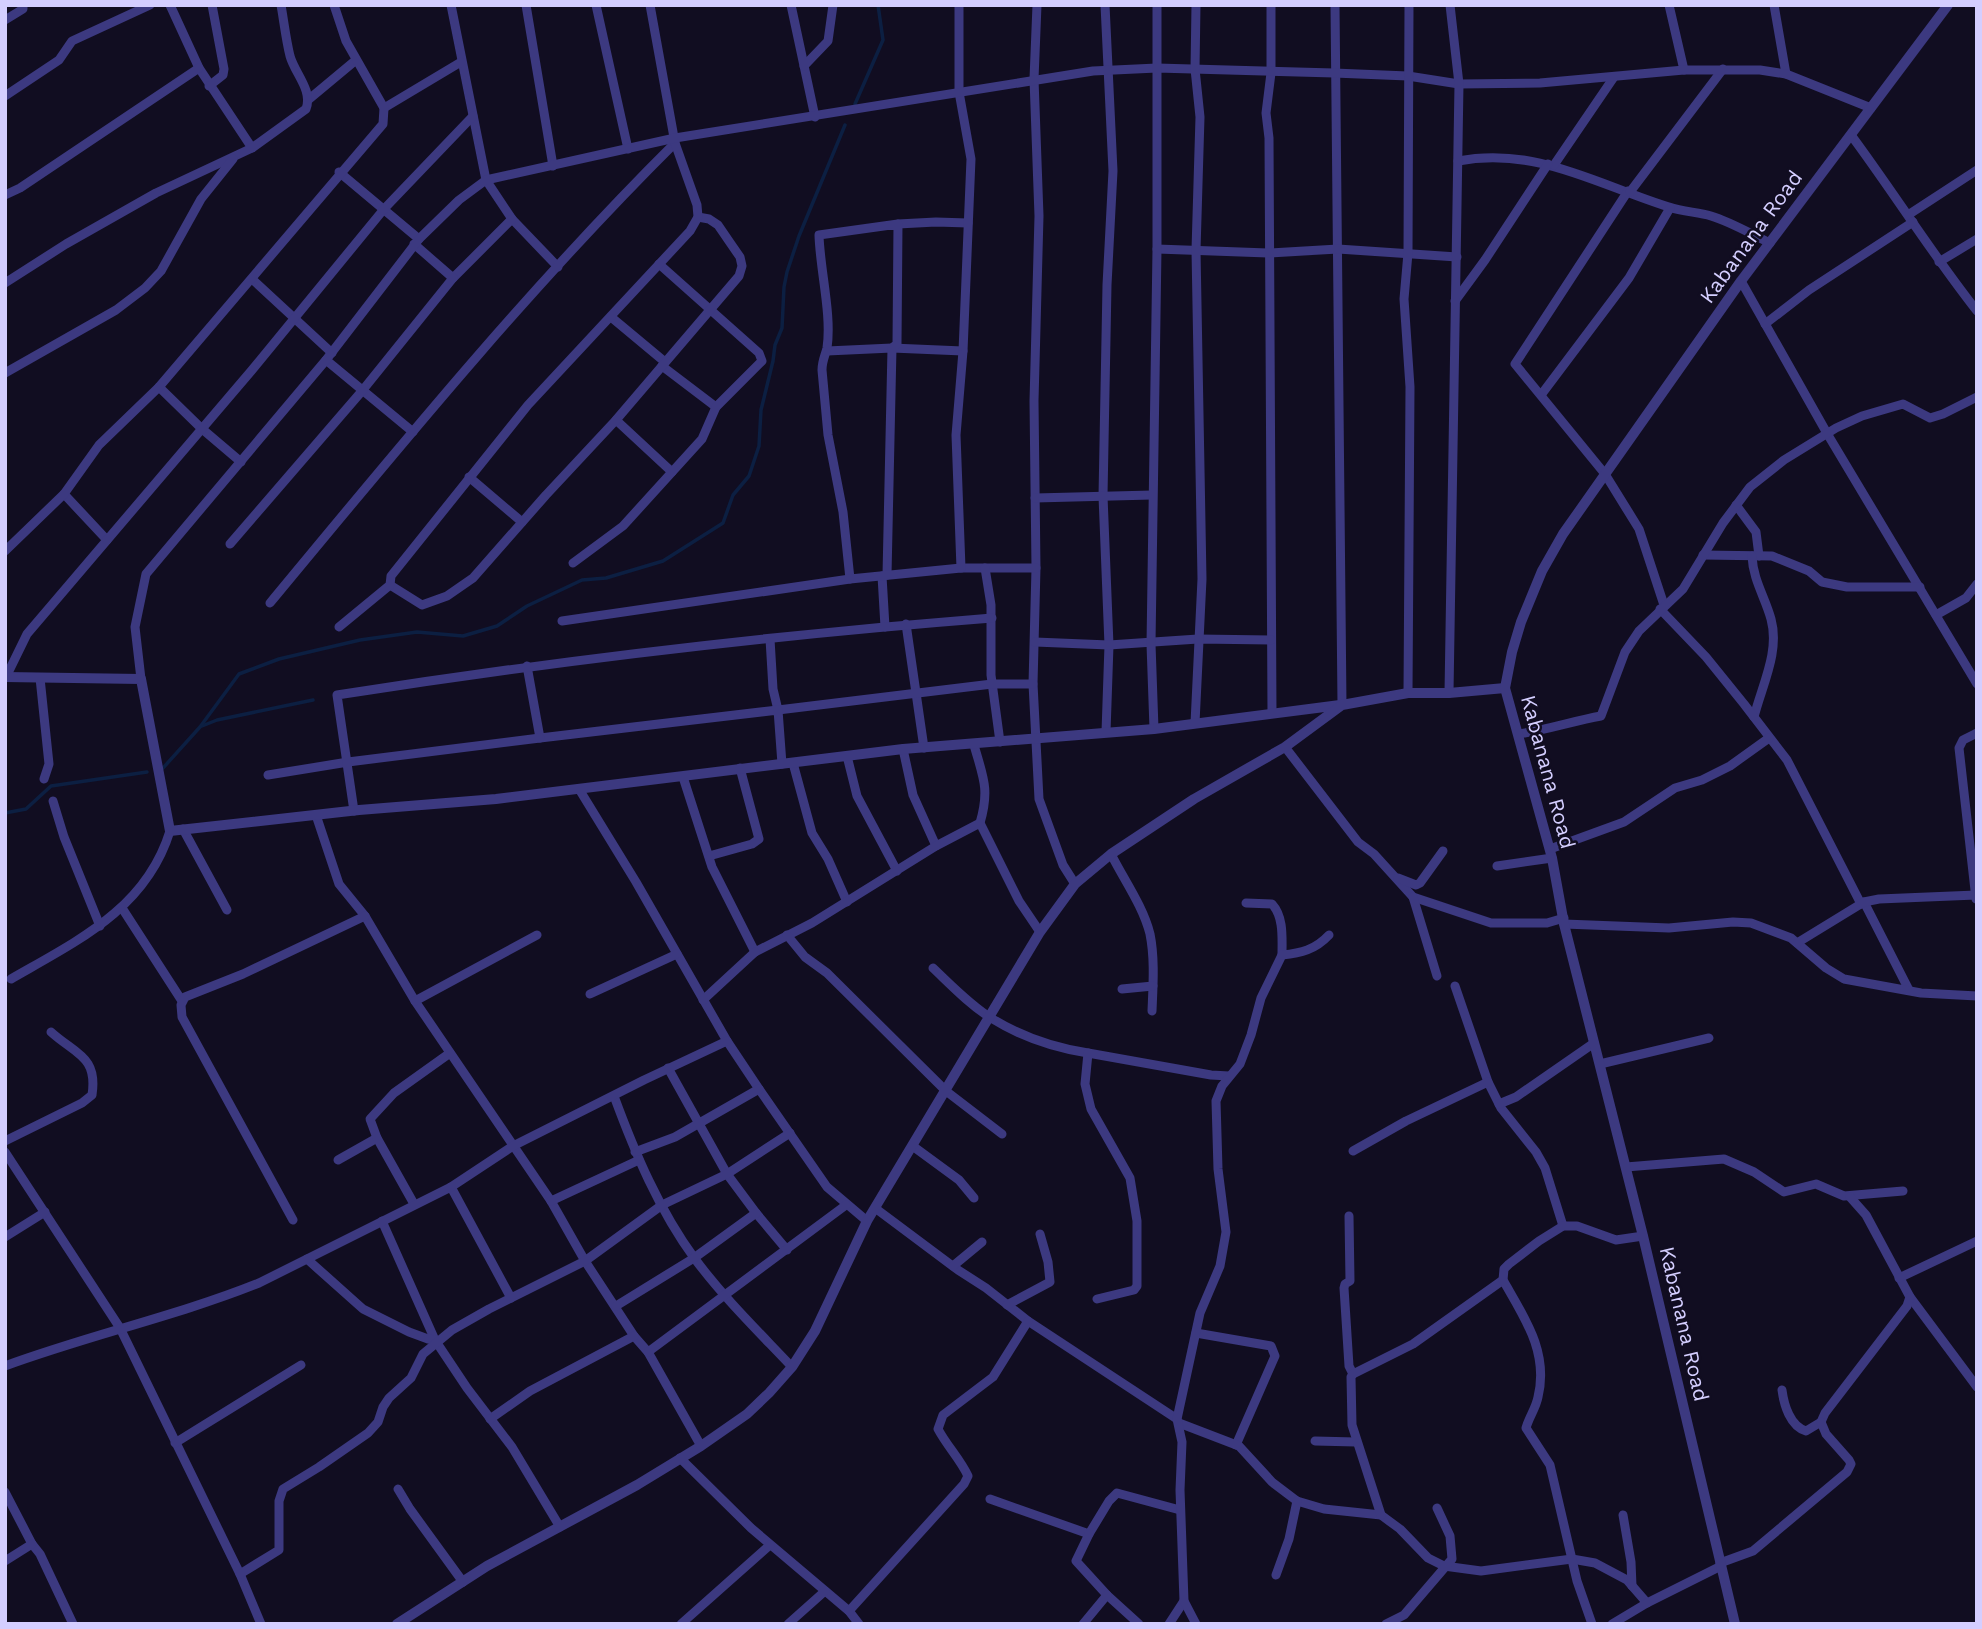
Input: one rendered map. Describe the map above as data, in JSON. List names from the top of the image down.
{
  "streets": {
    "street": ["Kabanana Road"]
  }
}
